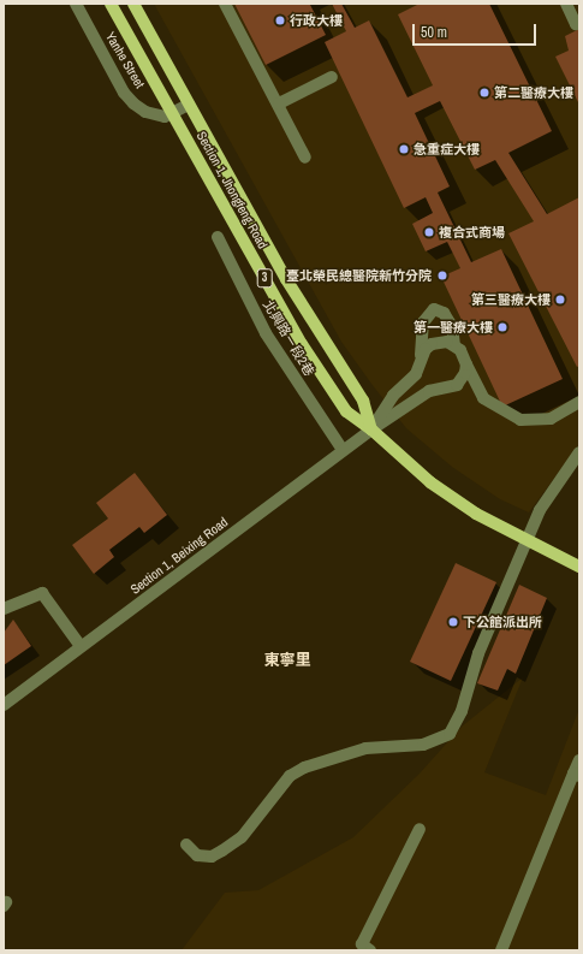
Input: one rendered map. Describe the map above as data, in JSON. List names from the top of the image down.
{
  "streets": {
    "main road": ["Section 1, Jhongfeng Road", "3"],
    "street": ["Yanhe Street", "北興路ㄧ段2巷", "Section 1, Beixing Road"]
  },
  "crossings": [
    ["Yanhe Street", "Section 1, Jhongfeng Road"],
    ["Section 1, Jhongfeng Road", "Section 1, Beixing Road"],
    ["北興路ㄧ段2巷", "Section 1, Beixing Road"]
  ],
  "districts": ["東寧里"],
  "places": [
    "行政大樓",
    "第二醫療大樓",
    "急重症大樓",
    "複合式商場",
    "臺北榮民總醫院新竹分院",
    "第三醫療大樓",
    "第一醫療大樓",
    "下公館派出所"
  ],
  "scale_bar": "50 m"
}
